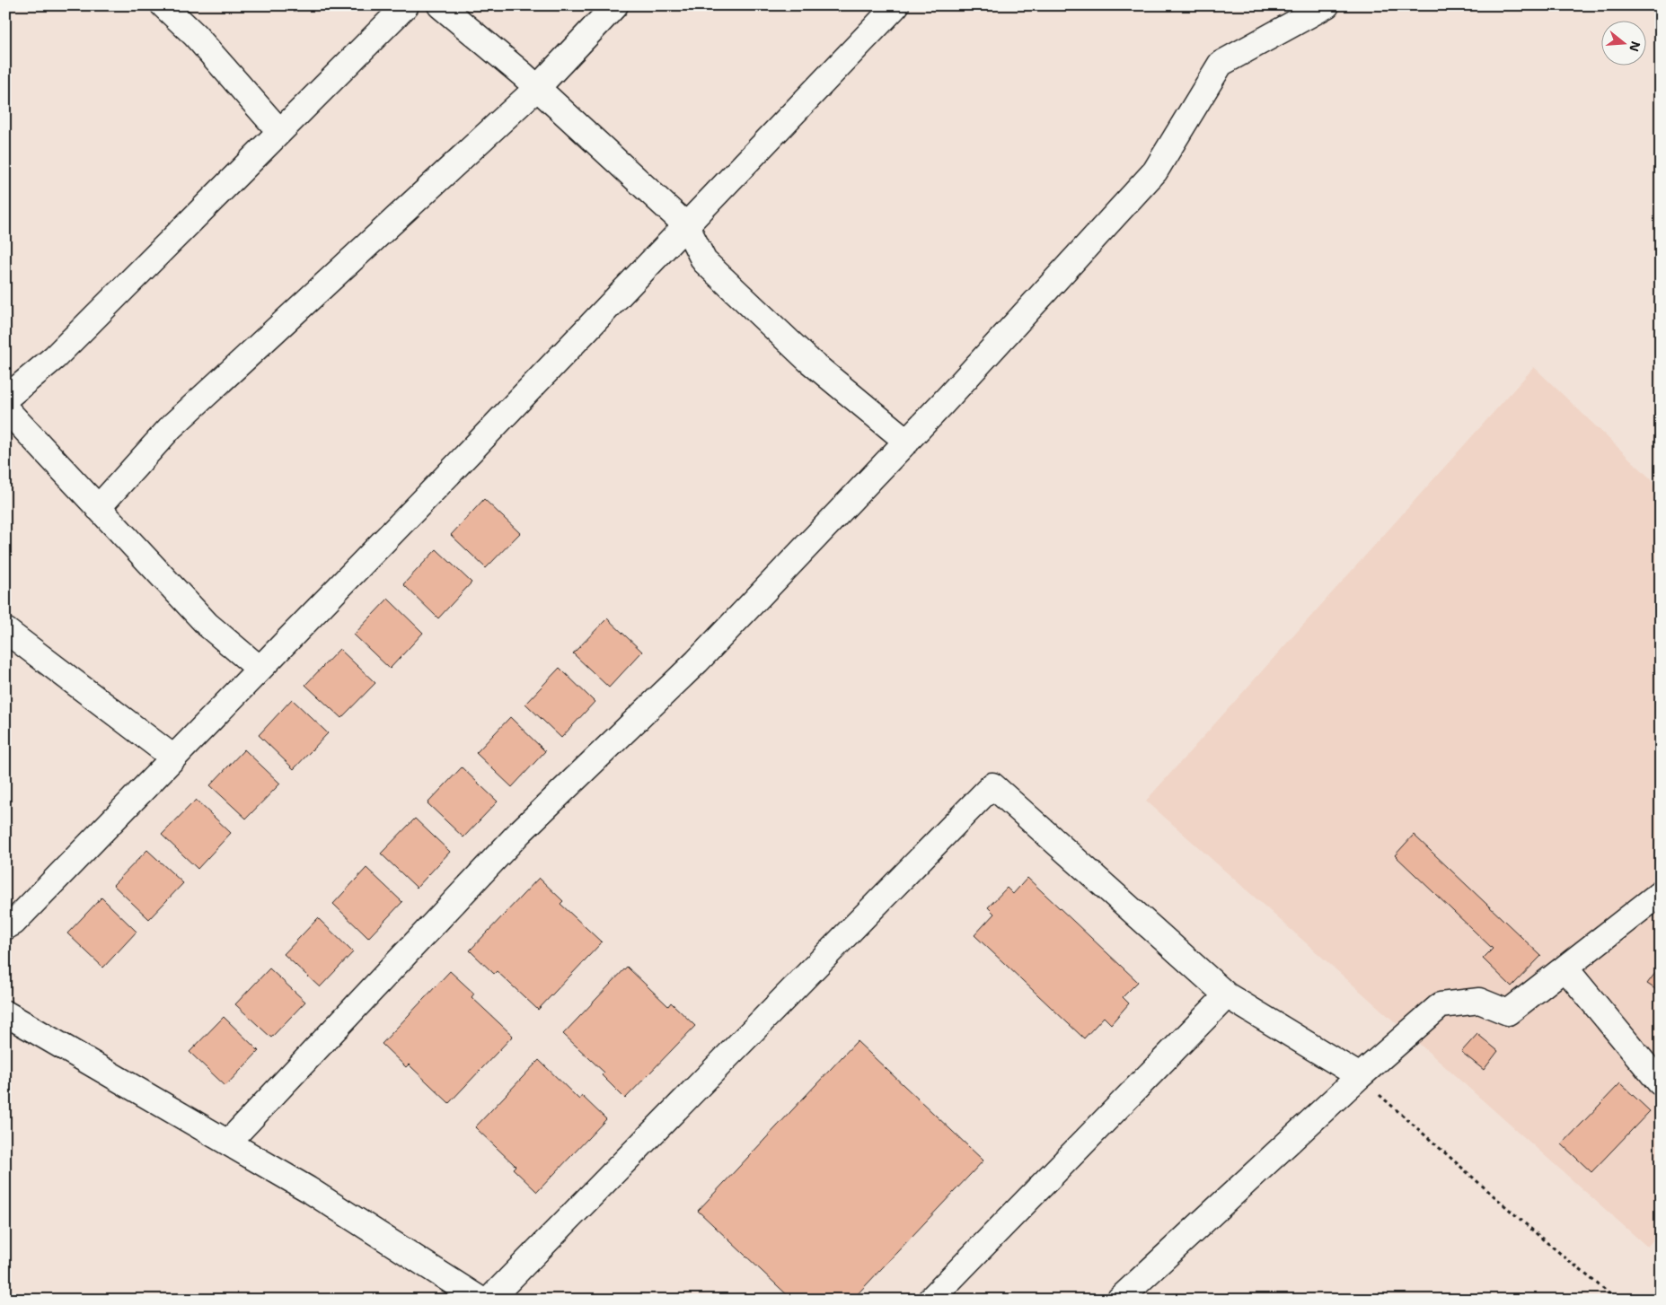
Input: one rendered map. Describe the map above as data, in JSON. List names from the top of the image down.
{
  "north": "right"
}
